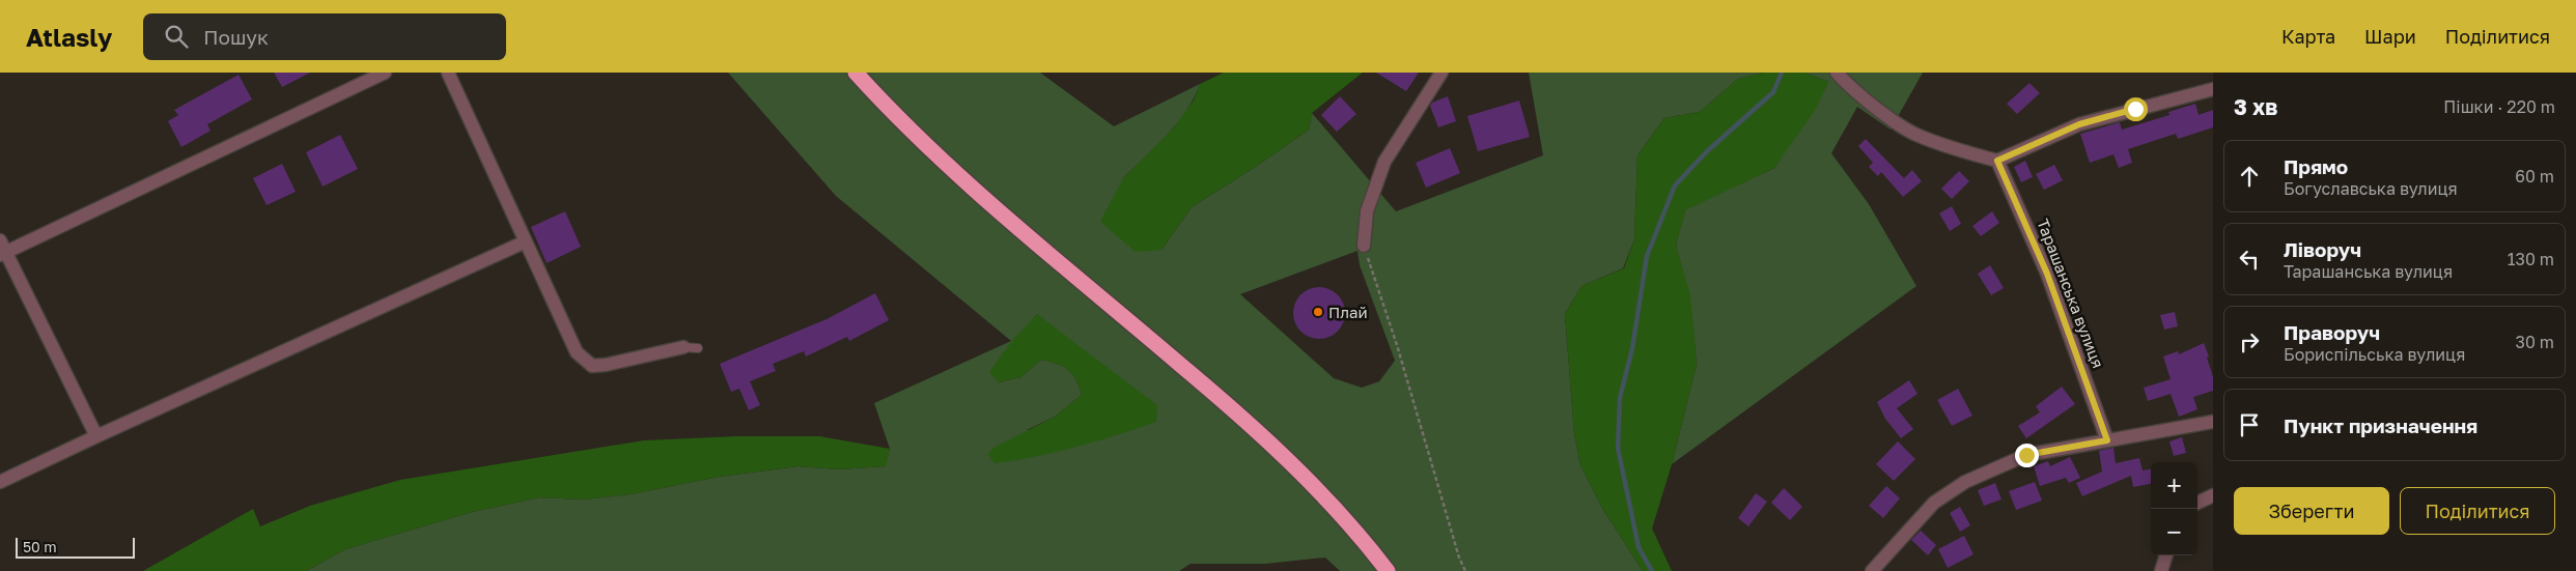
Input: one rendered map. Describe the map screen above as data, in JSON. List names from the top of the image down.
{
  "streets": {
    "street": ["Тарашанська вулиця"]
  },
  "places": ["Плай"],
  "scale_bar": "50 m",
  "page": {
    "header": "Atlasly",
    "search": "Пошук",
    "nav": ["Карта", "Шари", "Поділитися"],
    "heading": ["3 хв", "Пішки · 220 m"],
    "list": [
      ["Прямо", "Богуславська вулиця", "60 m"],
      ["Ліворуч", "Тарашанська вулиця", "130 m"],
      ["Праворуч", "Бориспільська вулиця", "30 m"],
      "Пункт призначення"
    ],
    "map_buttons": ["+", "−"],
    "buttons": ["Зберегти", "Поділитися"],
    "scale": "50 m"
  }
}
